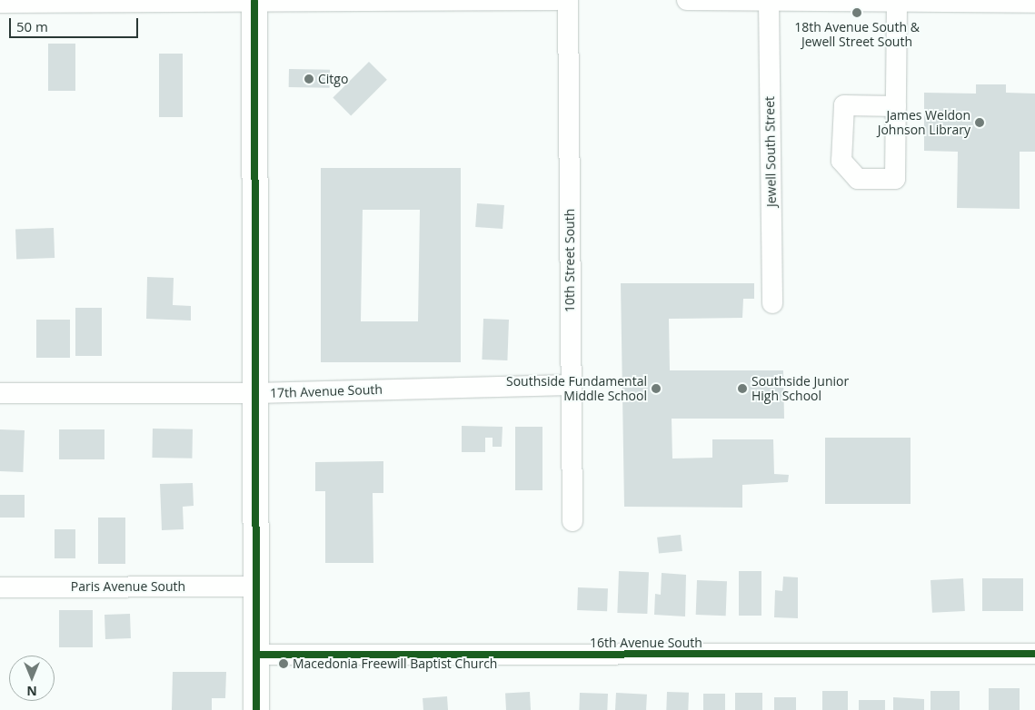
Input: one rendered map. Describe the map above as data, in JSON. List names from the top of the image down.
{
  "streets": {
    "street": [
      "Jewell South Street",
      "10th Street South",
      "17th Avenue South",
      "Paris Avenue South",
      "16th Avenue South"
    ]
  },
  "crossings": [
    ["10th Street South", "17th Avenue South"]
  ],
  "places": [
    "18th Avenue South & Jewell Street South",
    "Citgo",
    "James Weldon Johnson Library",
    "Southside Fundamental Middle School",
    "Southside Junior High School",
    "Macedonia Freewill Baptist Church"
  ],
  "scale_bar": "50 m",
  "north": "bottom"
}
